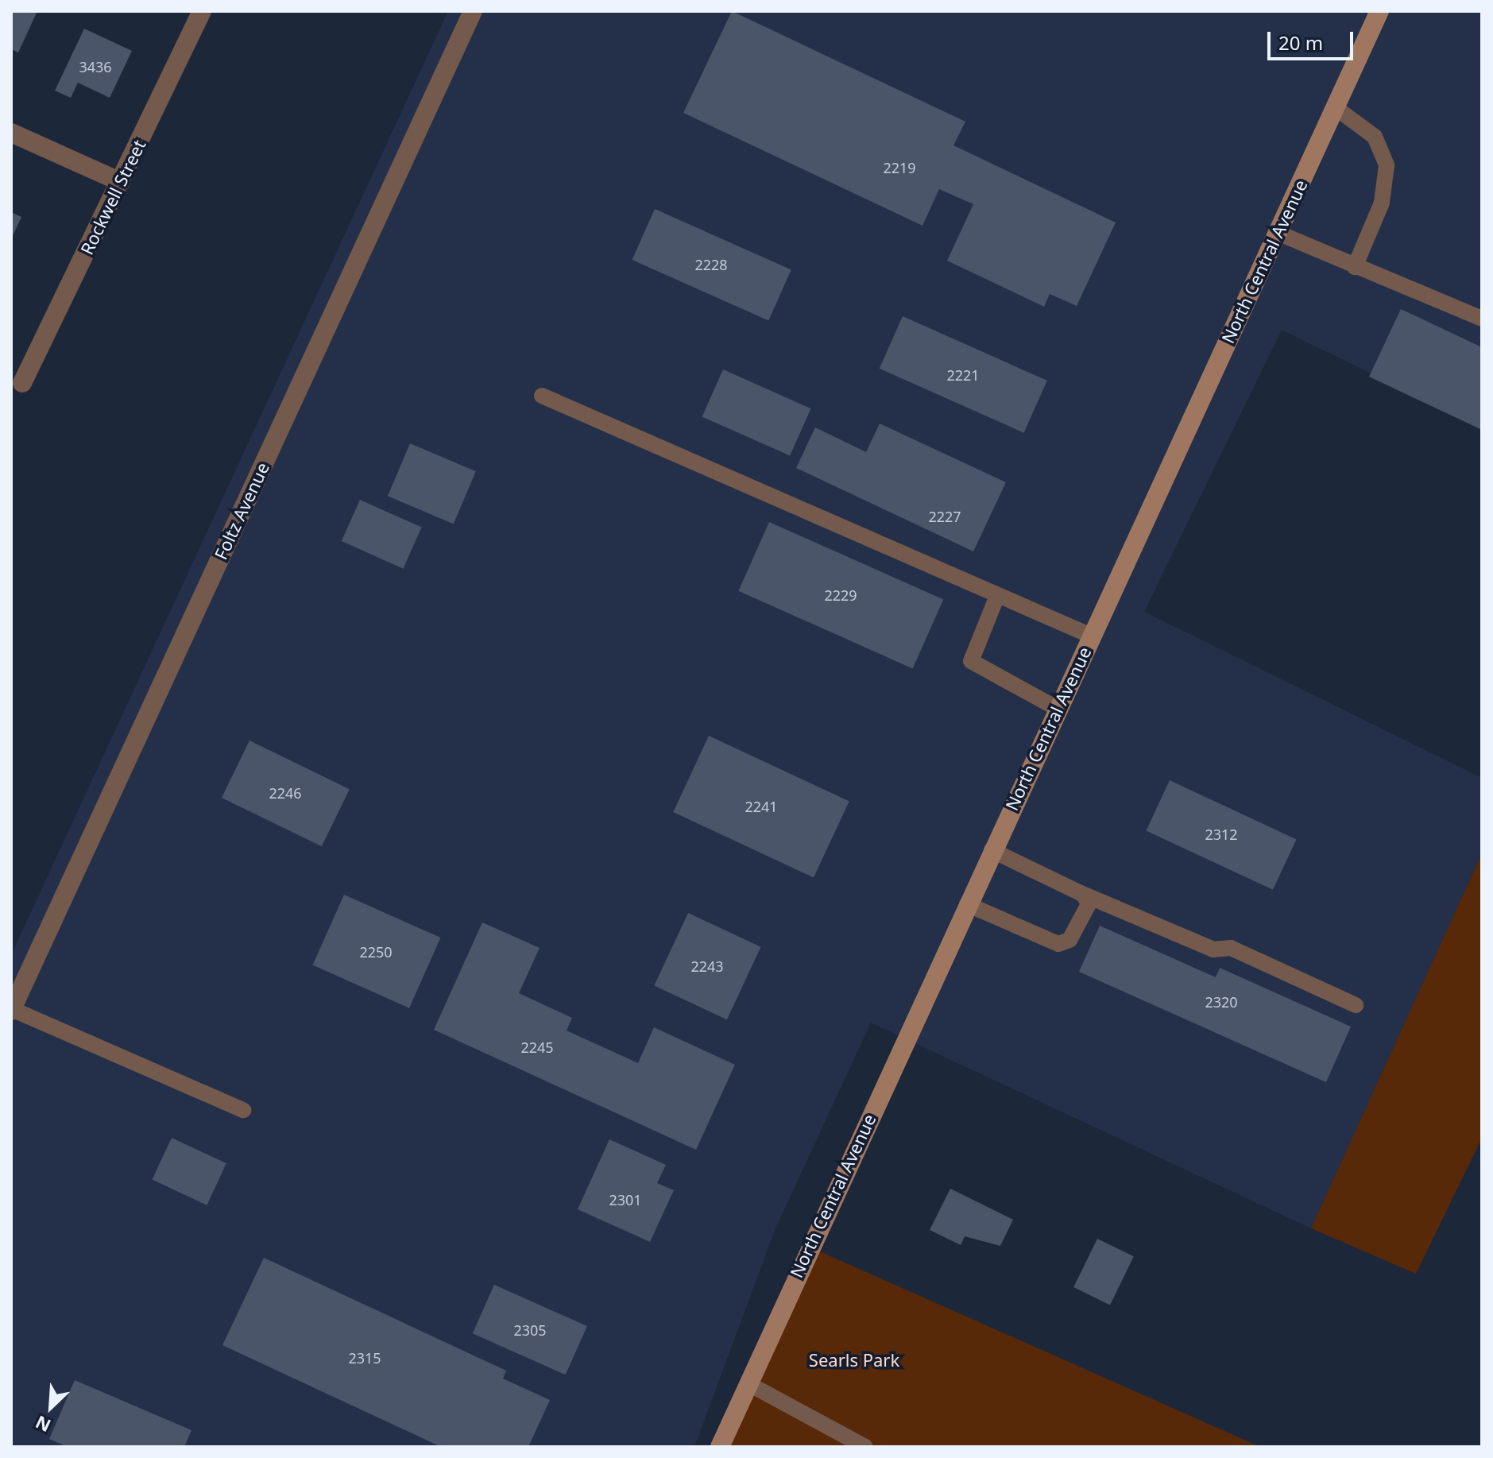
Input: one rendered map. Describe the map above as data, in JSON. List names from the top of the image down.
{
  "streets": {
    "main road": ["North Central Avenue"],
    "street": ["Rockwell Street", "Foltz Avenue"]
  },
  "parks": ["Searls Park"],
  "house_numbers": [
    "3436",
    "2219",
    "2228",
    "2221",
    "2227",
    "2229",
    "2246",
    "2241",
    "2312",
    "2250",
    "2243",
    "2320",
    "2245",
    "2301",
    "2305",
    "2315"
  ],
  "scale_bar": "20 m",
  "north": "bottom left"
}
